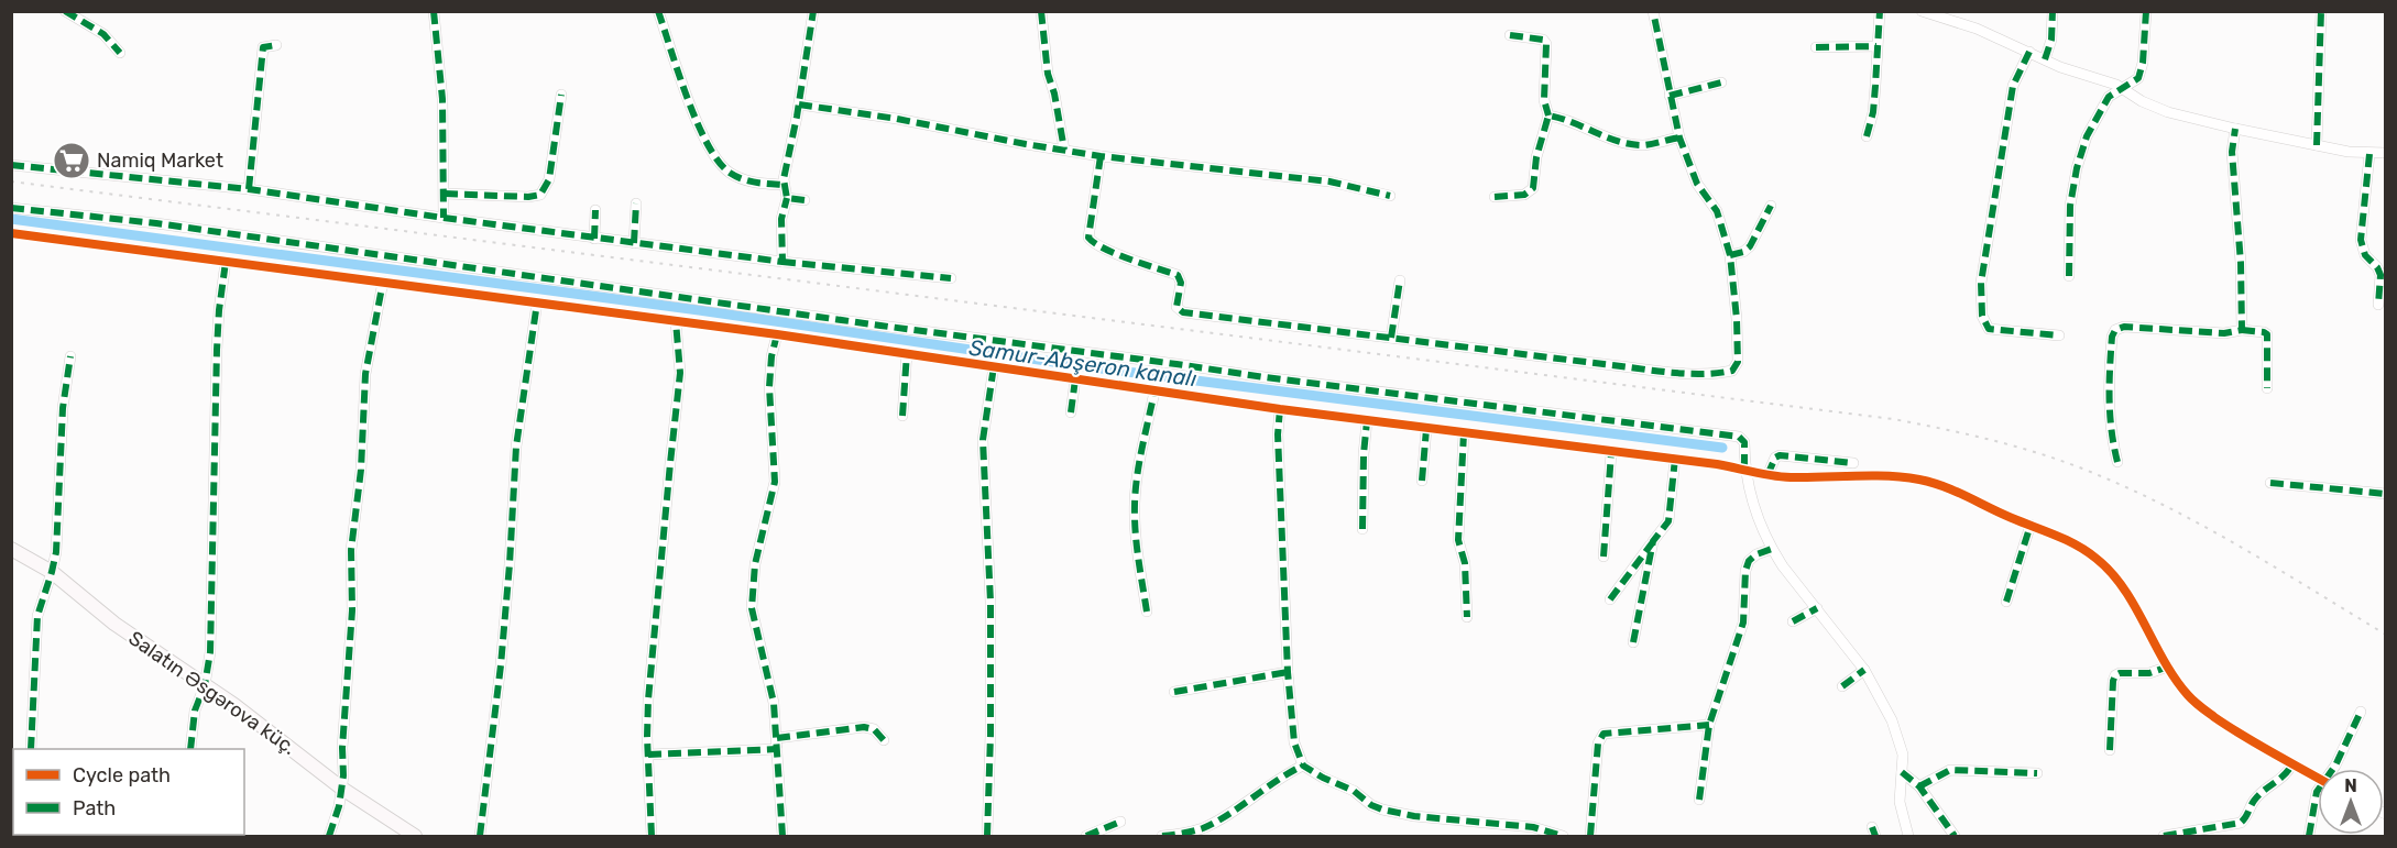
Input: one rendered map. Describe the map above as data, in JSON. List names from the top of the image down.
{
  "streets": {
    "street": ["Salatın Əsgərova küç."]
  },
  "water": ["Samur-Abşeron kanalı"],
  "places": {
    "supermarket": ["Namiq Market"]
  },
  "legend": ["Cycle path", "Path"],
  "north": "top"
}
